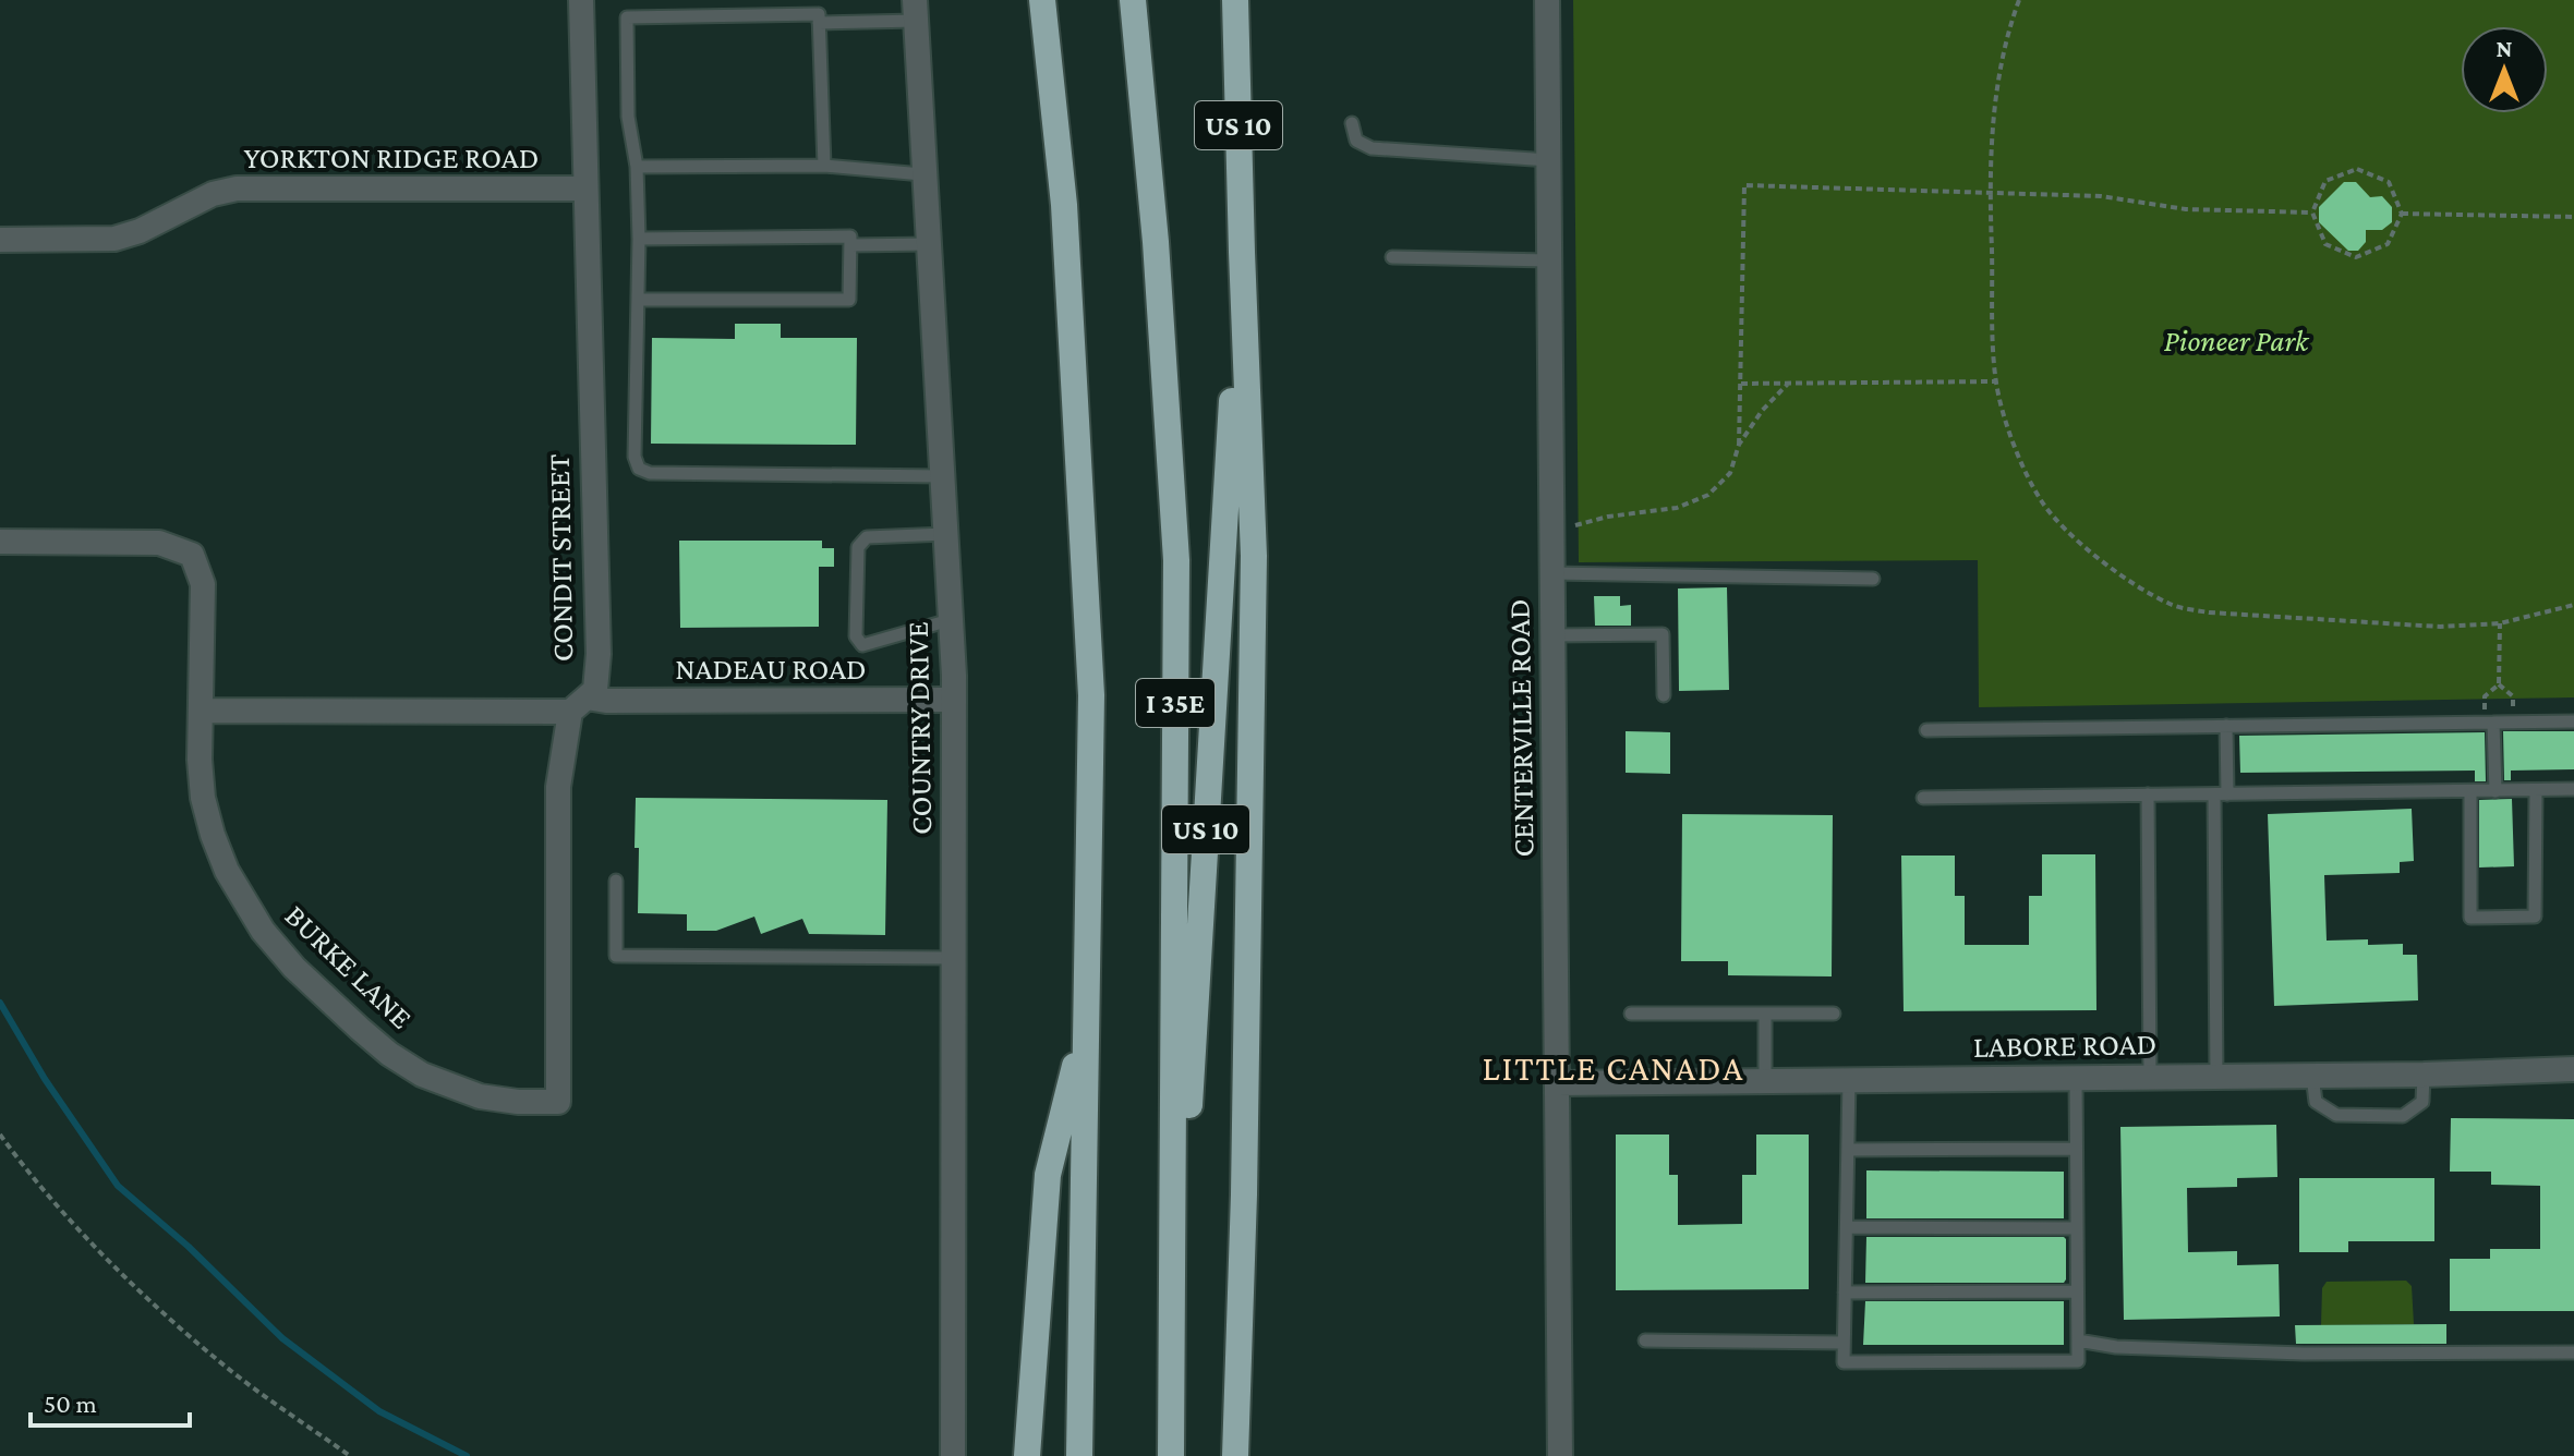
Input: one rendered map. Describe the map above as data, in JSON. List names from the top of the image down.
{
  "streets": {
    "highway": ["US 10", "I 35E"],
    "street": [
      "YORKTON RIDGE ROAD",
      "CONDIT STREET",
      "NADEAU ROAD",
      "COUNTRY DRIVE",
      "CENTERVILLE ROAD",
      "BURKE LANE",
      "LABORE ROAD"
    ]
  },
  "crossings": [
    ["US 10", "I 35E"],
    ["YORKTON RIDGE ROAD", "CONDIT STREET"],
    ["CONDIT STREET", "NADEAU ROAD"],
    ["CONDIT STREET", "BURKE LANE"],
    ["NADEAU ROAD", "COUNTRY DRIVE"],
    ["NADEAU ROAD", "BURKE LANE"],
    ["CENTERVILLE ROAD", "LABORE ROAD"]
  ],
  "districts": ["LITTLE CANADA"],
  "parks": ["Pioneer Park"],
  "scale_bar": "50 m",
  "north": "top"
}
